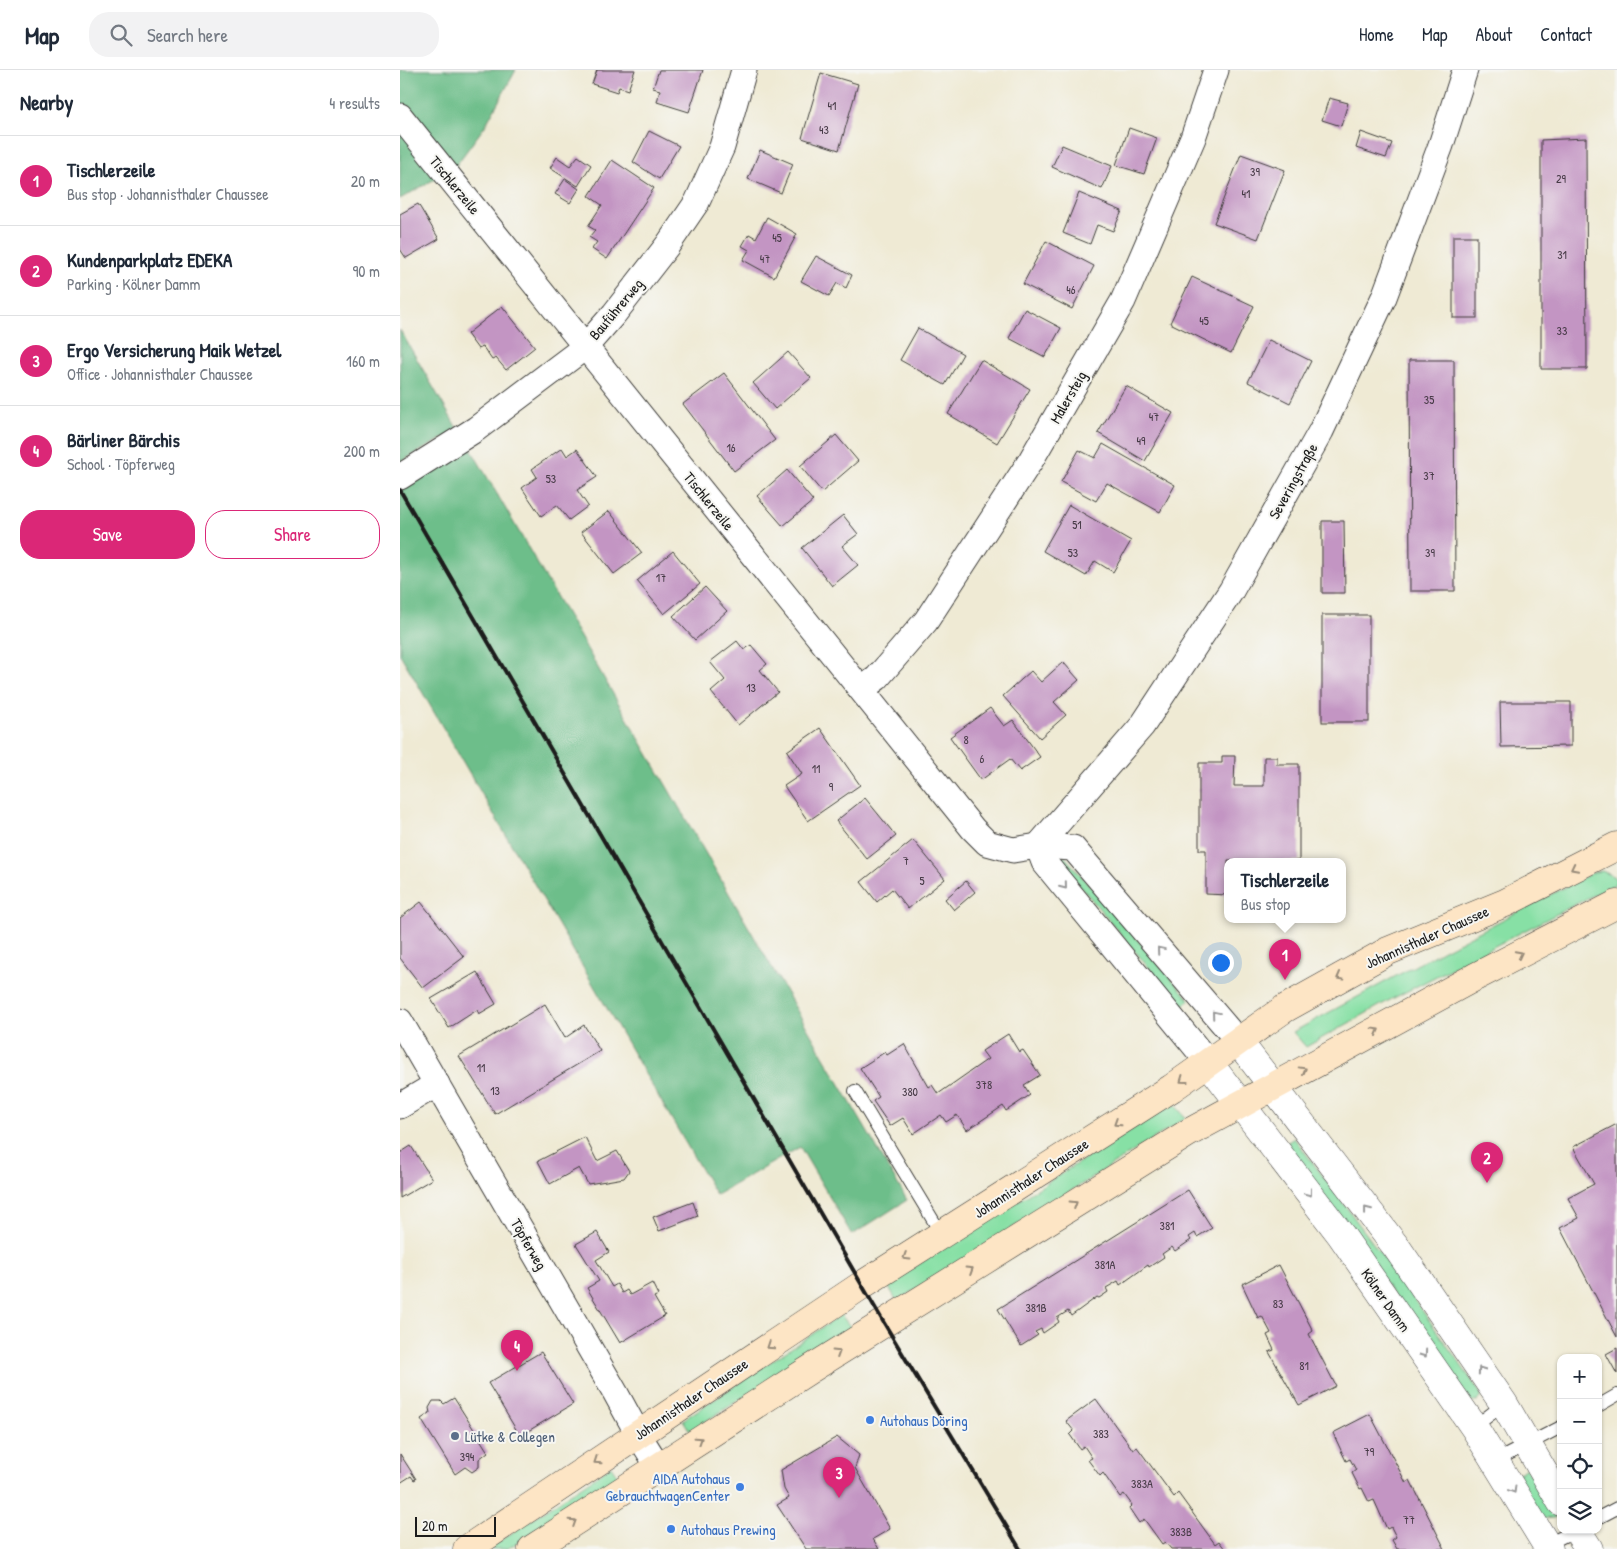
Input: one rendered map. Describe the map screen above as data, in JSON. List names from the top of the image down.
{
  "streets": {
    "main road": ["Johannisthaler Chaussee"],
    "street": [
      "Tischlerzeile",
      "Bauführerweg",
      "Malersteig",
      "Severingstraße",
      "Töpferweg",
      "Kölner Damm"
    ]
  },
  "crossings": [
    ["Tischlerzeile", "Bauführerweg"],
    ["Tischlerzeile", "Malersteig"],
    ["Tischlerzeile", "Severingstraße"],
    ["Tischlerzeile", "Johannisthaler Chaussee"],
    ["Johannisthaler Chaussee", "Töpferweg"],
    ["Johannisthaler Chaussee", "Kölner Damm"]
  ],
  "places": [
    "Autohaus Döring",
    "Lütke & Collegen",
    "AIDA Autohaus GebrauchtwagenCenter",
    "Autohaus Prewing"
  ],
  "house_numbers": [
    "41",
    "43",
    "39",
    "29",
    "41",
    "45",
    "31",
    "47",
    "46",
    "45",
    "33",
    "35",
    "47",
    "49",
    "16",
    "37",
    "53",
    "51",
    "53",
    "39",
    "17",
    "13",
    "8",
    "6",
    "11",
    "9",
    "7",
    "5",
    "11",
    "378",
    "13",
    "380",
    "381",
    "381A",
    "83",
    "381B",
    "81",
    "383",
    "79",
    "394",
    "383A",
    "77",
    "383B"
  ],
  "scale_bar": "20 m",
  "page": {
    "header": "Map",
    "search": "Search here",
    "nav": [
      "Home",
      "Map",
      "About",
      "Contact"
    ],
    "heading": ["Nearby", "4 results"],
    "list": [
      {
        "mark": "1",
        "name": "Tischlerzeile",
        "note": "Bus stop · Johannisthaler Chaussee",
        "value": "20 m"
      },
      {
        "mark": "2",
        "name": "Kundenparkplatz EDEKA",
        "note": "Parking · Kölner Damm",
        "value": "90 m"
      },
      {
        "mark": "3",
        "name": "Ergo Versicherung Maik Wetzel",
        "note": "Office · Johannisthaler Chaussee",
        "value": "160 m"
      },
      {
        "mark": "4",
        "name": "Bärliner Bärchis",
        "note": "School · Töpferweg",
        "value": "200 m"
      }
    ],
    "buttons": ["Save", "Share"],
    "popup": ["Tischlerzeile", "Bus stop"],
    "pins": [
      "1",
      "2",
      "4",
      "3"
    ],
    "map_buttons": ["+", "−"],
    "scale": "20 m"
  }
}
